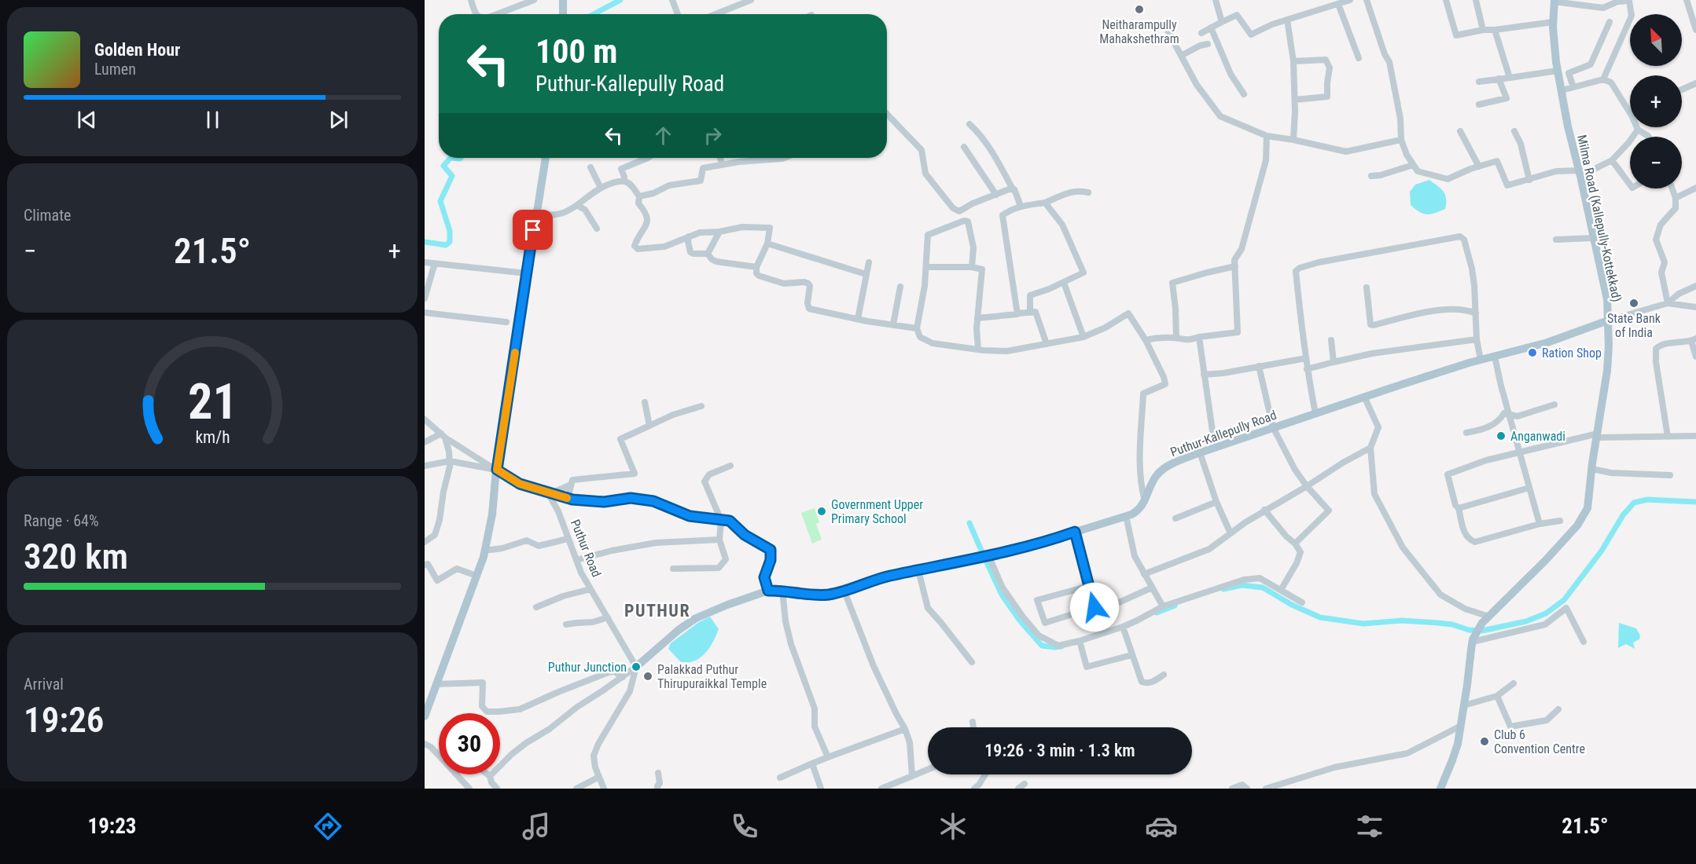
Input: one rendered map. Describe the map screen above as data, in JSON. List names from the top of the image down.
{
  "streets": {
    "main road": ["Milma Road (Kallepully-Kottekkad)", "Puthur-Kallepully Road"],
    "street": ["Puthur Road"]
  },
  "crossings": [
    ["Milma Road (Kallepully-Kottekkad)", "Puthur-Kallepully Road"],
    ["Puthur-Kallepully Road", "Puthur Road"]
  ],
  "districts": ["PUTHUR"],
  "places": [
    "Neitharampully Mahakshethram",
    "State Bank of India",
    "Ration Shop",
    "Anganwadi",
    "Government Upper Primary School",
    "Puthur Junction",
    "Palakkad Puthur Thirupuraikkal Temple",
    "Club 6 Convention Centre"
  ],
  "north": "top left",
  "page": {
    "map_buttons": ["+", "−"],
    "turn": ["100 m", "Puthur-Kallepully Road"],
    "song": ["Golden Hour", "Lumen"],
    "tile": [
      "Climate",
      ["Range · 64%", "320 km"],
      ["Arrival", "19:26"]
    ],
    "heat": ["−", "21.5°", "+"],
    "limit": "30",
    "trip": "19:26 · 3 min · 1.3 km",
    "tabs": ["19:23", "21.5°"],
    "gauge": ["21", "km/h"]
  }
}
